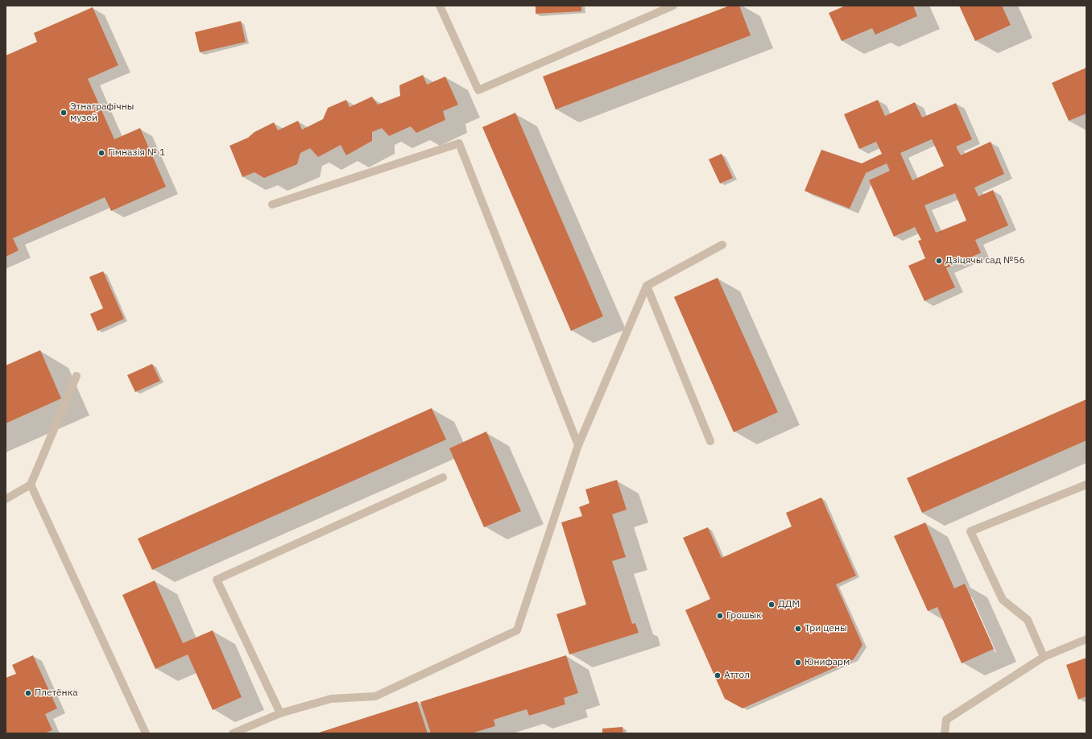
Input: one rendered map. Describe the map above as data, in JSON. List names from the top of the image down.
{
  "places": [
    "Этнаграфічны музей",
    "Гімназія № 1",
    "Дзіцячы сад №56",
    "ДДМ",
    "Грошык",
    "Три цены",
    "Юнифарм",
    "Аттол",
    "Плетёнка"
  ]
}
